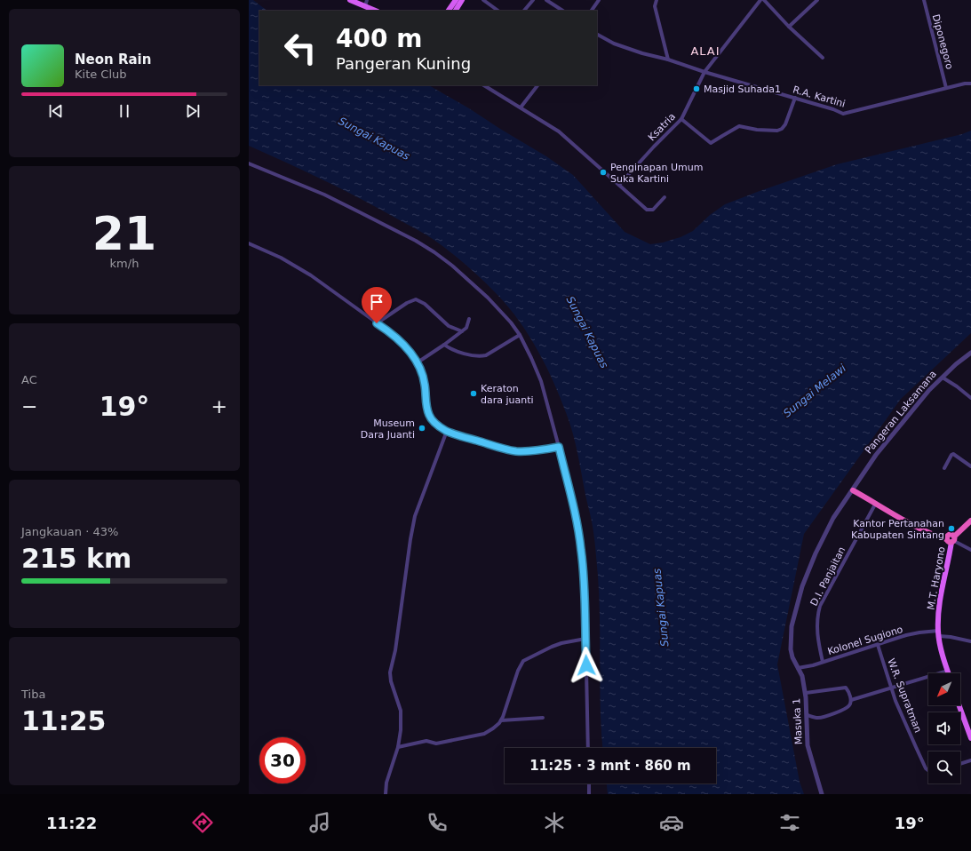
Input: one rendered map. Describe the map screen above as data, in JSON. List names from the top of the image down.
{
  "streets": {
    "highway": ["M.T. Haryono"],
    "street": [
      "Diponegoro",
      "R.A. Kartini",
      "Ksatria",
      "Pangeran Laksamana",
      "D.I. Panjaitan",
      "Kolonel Sugiono",
      "W.R. Supratman",
      "Masuka 1"
    ]
  },
  "crossings": [
    ["Diponegoro", "R.A. Kartini"],
    ["R.A. Kartini", "Ksatria"],
    ["Pangeran Laksamana", "Kolonel Sugiono"],
    ["Pangeran Laksamana", "Masuka 1"],
    ["D.I. Panjaitan", "Kolonel Sugiono"],
    ["M.T. Haryono", "Kolonel Sugiono"],
    ["Kolonel Sugiono", "W.R. Supratman"],
    ["Kolonel Sugiono", "Masuka 1"]
  ],
  "districts": ["ALAI"],
  "water": ["Sungai Kapuas", "Sungai Melawi"],
  "places": [
    "Masjid Suhada1",
    "Penginapan Umum Suka Kartini",
    "Keraton dara juanti",
    "Museum Dara Juanti",
    "Kantor Pertanahan Kabupaten Sintang"
  ],
  "north": "bottom left",
  "page": {
    "turn": ["400 m", "Pangeran Kuning"],
    "song": ["Neon Rain", "Kite Club"],
    "tile": [
      ["21", "km/h"],
      "AC",
      ["Jangkauan · 43%", "215 km"],
      ["Tiba", "11:25"]
    ],
    "heat": ["−", "19°", "+"],
    "limit": "30",
    "trip": "11:25 · 3 mnt · 860 m",
    "tabs": ["11:22", "19°"]
  }
}
